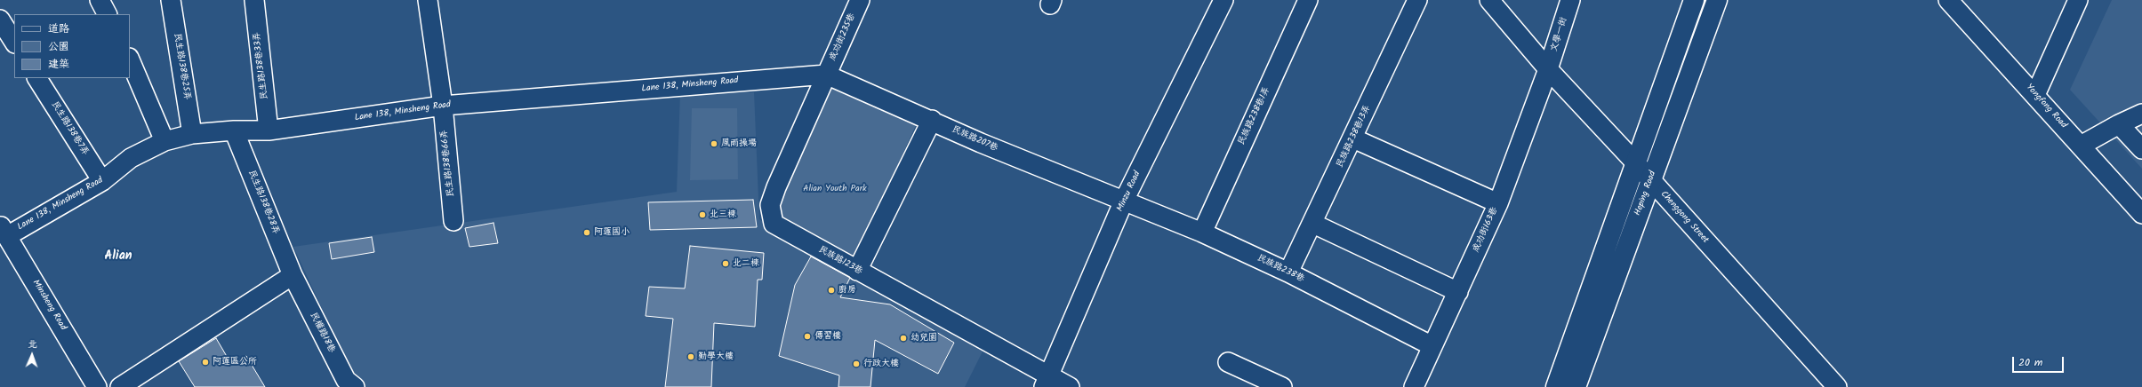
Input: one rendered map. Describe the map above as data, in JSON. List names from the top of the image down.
{
  "streets": {
    "main road": ["Heping Road"],
    "street": [
      "文學一街",
      "成功街235巷",
      "民生路138巷33弄",
      "民生路138巷25弄",
      "Lane 138, Minsheng Road",
      "Yongfong Road",
      "民族路238巷1弄",
      "民生路138巷7弄",
      "民族路238巷13弄",
      "民族路207巷",
      "民生路138巷66弄",
      "Minzu Road",
      "民生路138巷28弄",
      "Chenggong Street",
      "成功街163巷",
      "民族路123巷",
      "民族路238巷",
      "Minsheng Road",
      "民權路18巷"
    ]
  },
  "crossings": [
    ["文學一街", "Chenggong Street"],
    ["文學一街", "成功街163巷"],
    ["成功街235巷", "Lane 138, Minsheng Road"],
    ["成功街235巷", "民族路207巷"],
    ["成功街235巷", "民族路123巷"],
    ["民生路138巷33弄", "Lane 138, Minsheng Road"],
    ["民生路138巷25弄", "Lane 138, Minsheng Road"],
    ["Lane 138, Minsheng Road", "民生路138巷7弄"],
    ["Lane 138, Minsheng Road", "民族路207巷"],
    ["Lane 138, Minsheng Road", "民生路138巷66弄"],
    ["Lane 138, Minsheng Road", "民生路138巷28弄"],
    ["Lane 138, Minsheng Road", "民族路123巷"],
    ["Lane 138, Minsheng Road", "Minsheng Road"],
    ["民族路238巷1弄", "民族路238巷"],
    ["民族路238巷13弄", "民族路238巷"],
    ["民族路207巷", "Minzu Road"],
    ["民族路207巷", "民族路123巷"],
    ["民族路207巷", "民族路238巷"],
    ["Minzu Road", "民族路123巷"],
    ["Minzu Road", "民族路238巷"],
    ["Heping Road", "Chenggong Street"],
    ["民生路138巷28弄", "民權路18巷"],
    ["Chenggong Street", "成功街163巷"],
    ["成功街163巷", "民族路238巷"]
  ],
  "districts": ["Alian"],
  "parks": ["Alian Youth Park"],
  "places": [
    "風雨操場",
    "北三棟",
    "阿蓮國小",
    "北二棟",
    "廚房",
    "傳習樓",
    "幼兒園",
    "勤學大樓",
    "阿蓮區公所",
    "行政大樓"
  ],
  "legend": ["道路", "公園", "建築"],
  "scale_bar": "20 m",
  "north": "top"
}
